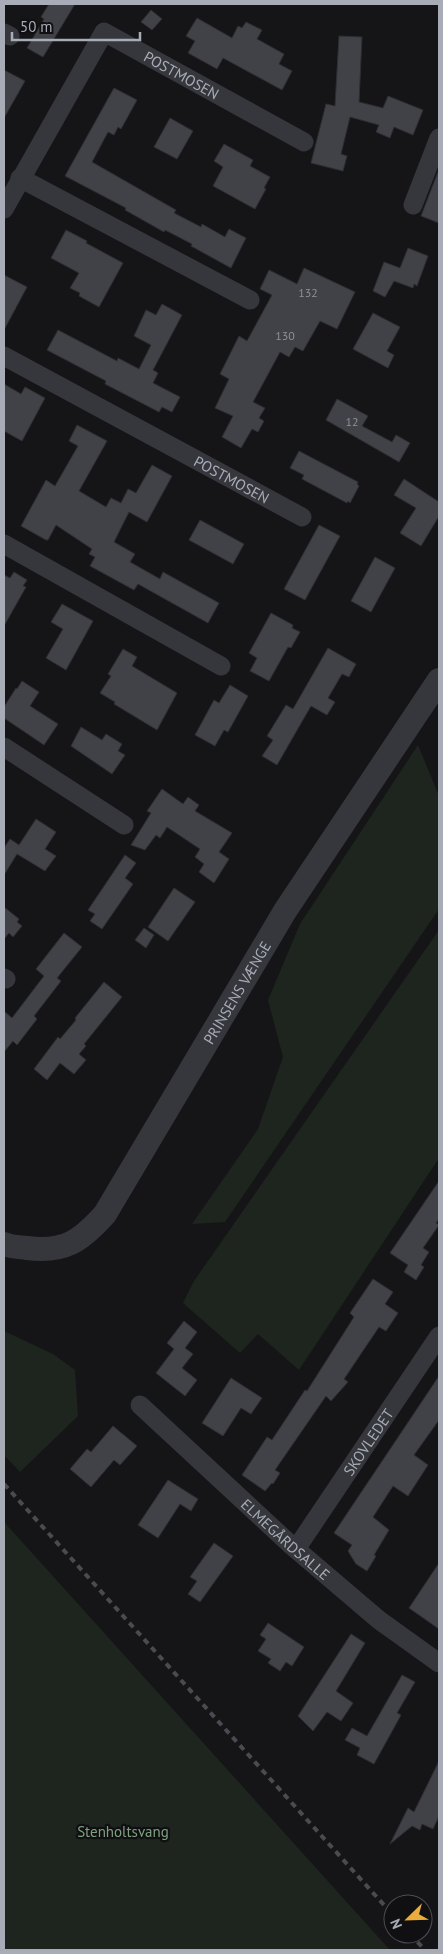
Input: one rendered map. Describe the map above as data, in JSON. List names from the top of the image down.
{
  "streets": {
    "street": [
      "POSTMOSEN",
      "PRINSENS VÆNGE",
      "SKOVLEDET",
      "ELMEGÅRDSALLE"
    ]
  },
  "crossings": [
    ["SKOVLEDET", "ELMEGÅRDSALLE"]
  ],
  "parks": ["Stenholtsvang"],
  "house_numbers": ["132", "130", "12"],
  "scale_bar": "50 m",
  "north": "bottom left"
}
